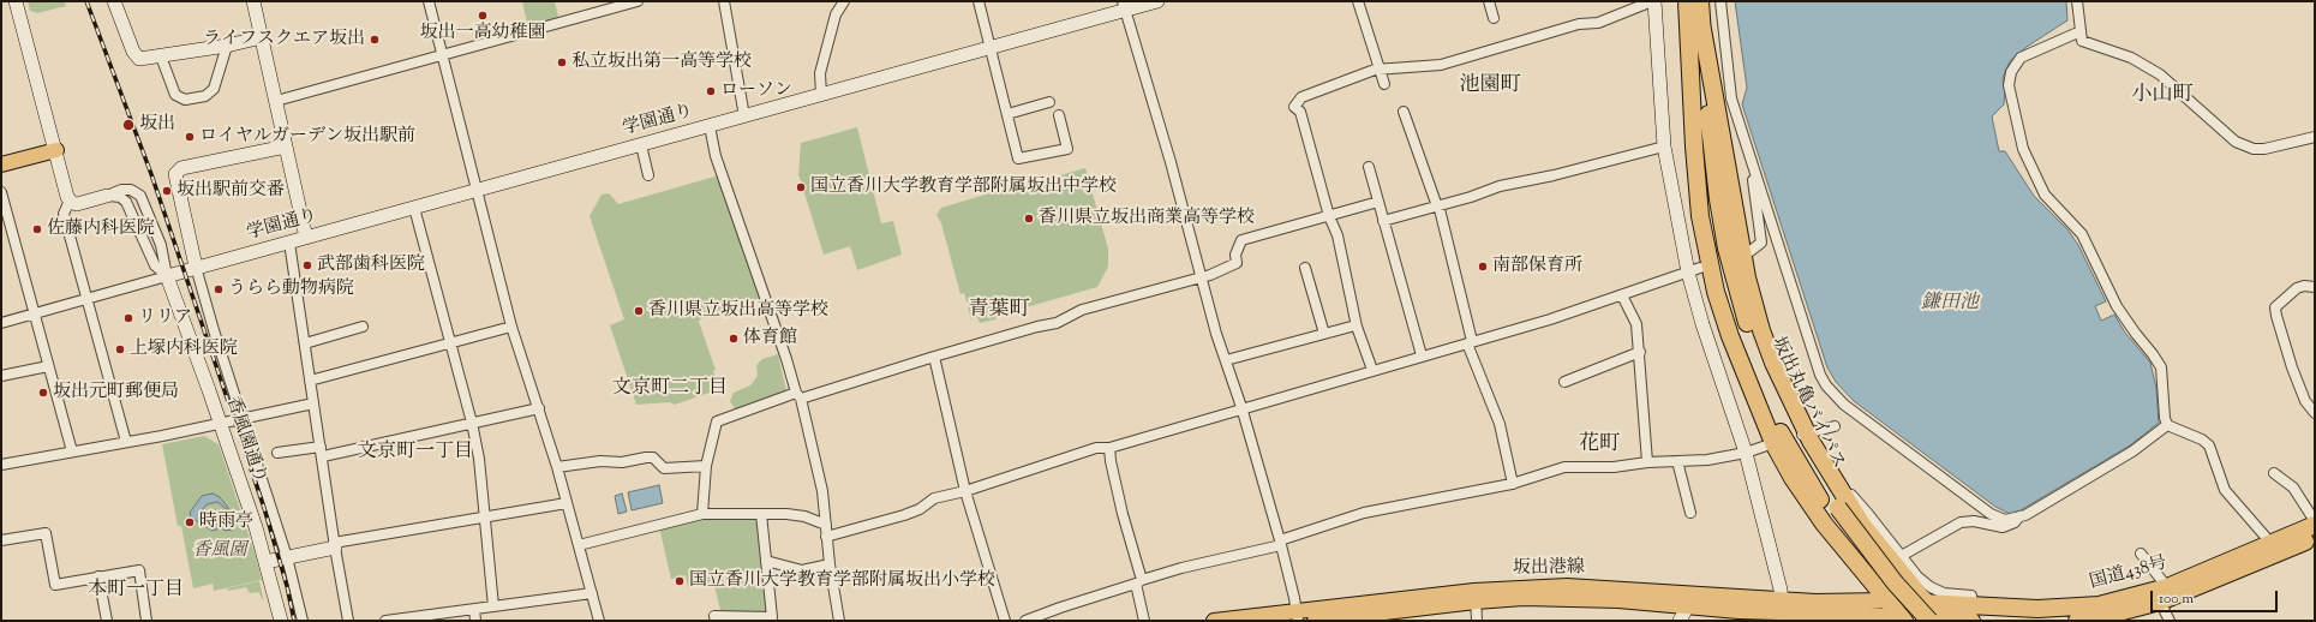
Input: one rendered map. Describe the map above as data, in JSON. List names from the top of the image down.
{
  "streets": {
    "highway": ["坂出丸亀バイパス", "国道438号"],
    "main road": ["坂出港線"],
    "street": ["学園通り", "香風園通り"]
  },
  "crossings": [
    ["学園通り", "香風園通り"],
    ["坂出丸亀バイパス", "坂出港線"],
    ["坂出丸亀バイパス", "国道438号"],
    ["坂出港線", "国道438号"]
  ],
  "districts": [
    "池園町",
    "小山町",
    "青葉町",
    "文京町二丁目",
    "花町",
    "文京町一丁目",
    "本町一丁目"
  ],
  "water": ["鎌田池"],
  "parks": ["香風園"],
  "places": [
    "坂出一高幼稚園",
    "ライフスクエア坂出",
    "私立坂出第一高等学校",
    "ローソン",
    "坂出",
    "ロイヤルガーデン坂出駅前",
    "国立香川大学教育学部附属坂出中学校",
    "坂出駅前交番",
    "香川県立坂出商業高等学校",
    "佐藤内科医院",
    "武部歯科医院",
    "南部保育所",
    "うらら動物病院",
    "香川県立坂出高等学校",
    "リリア",
    "体育館",
    "上塚内科医院",
    "坂出元町郵便局",
    "時雨亭",
    "国立香川大学教育学部附属坂出小学校"
  ],
  "scale_bar": "100 m"
}
